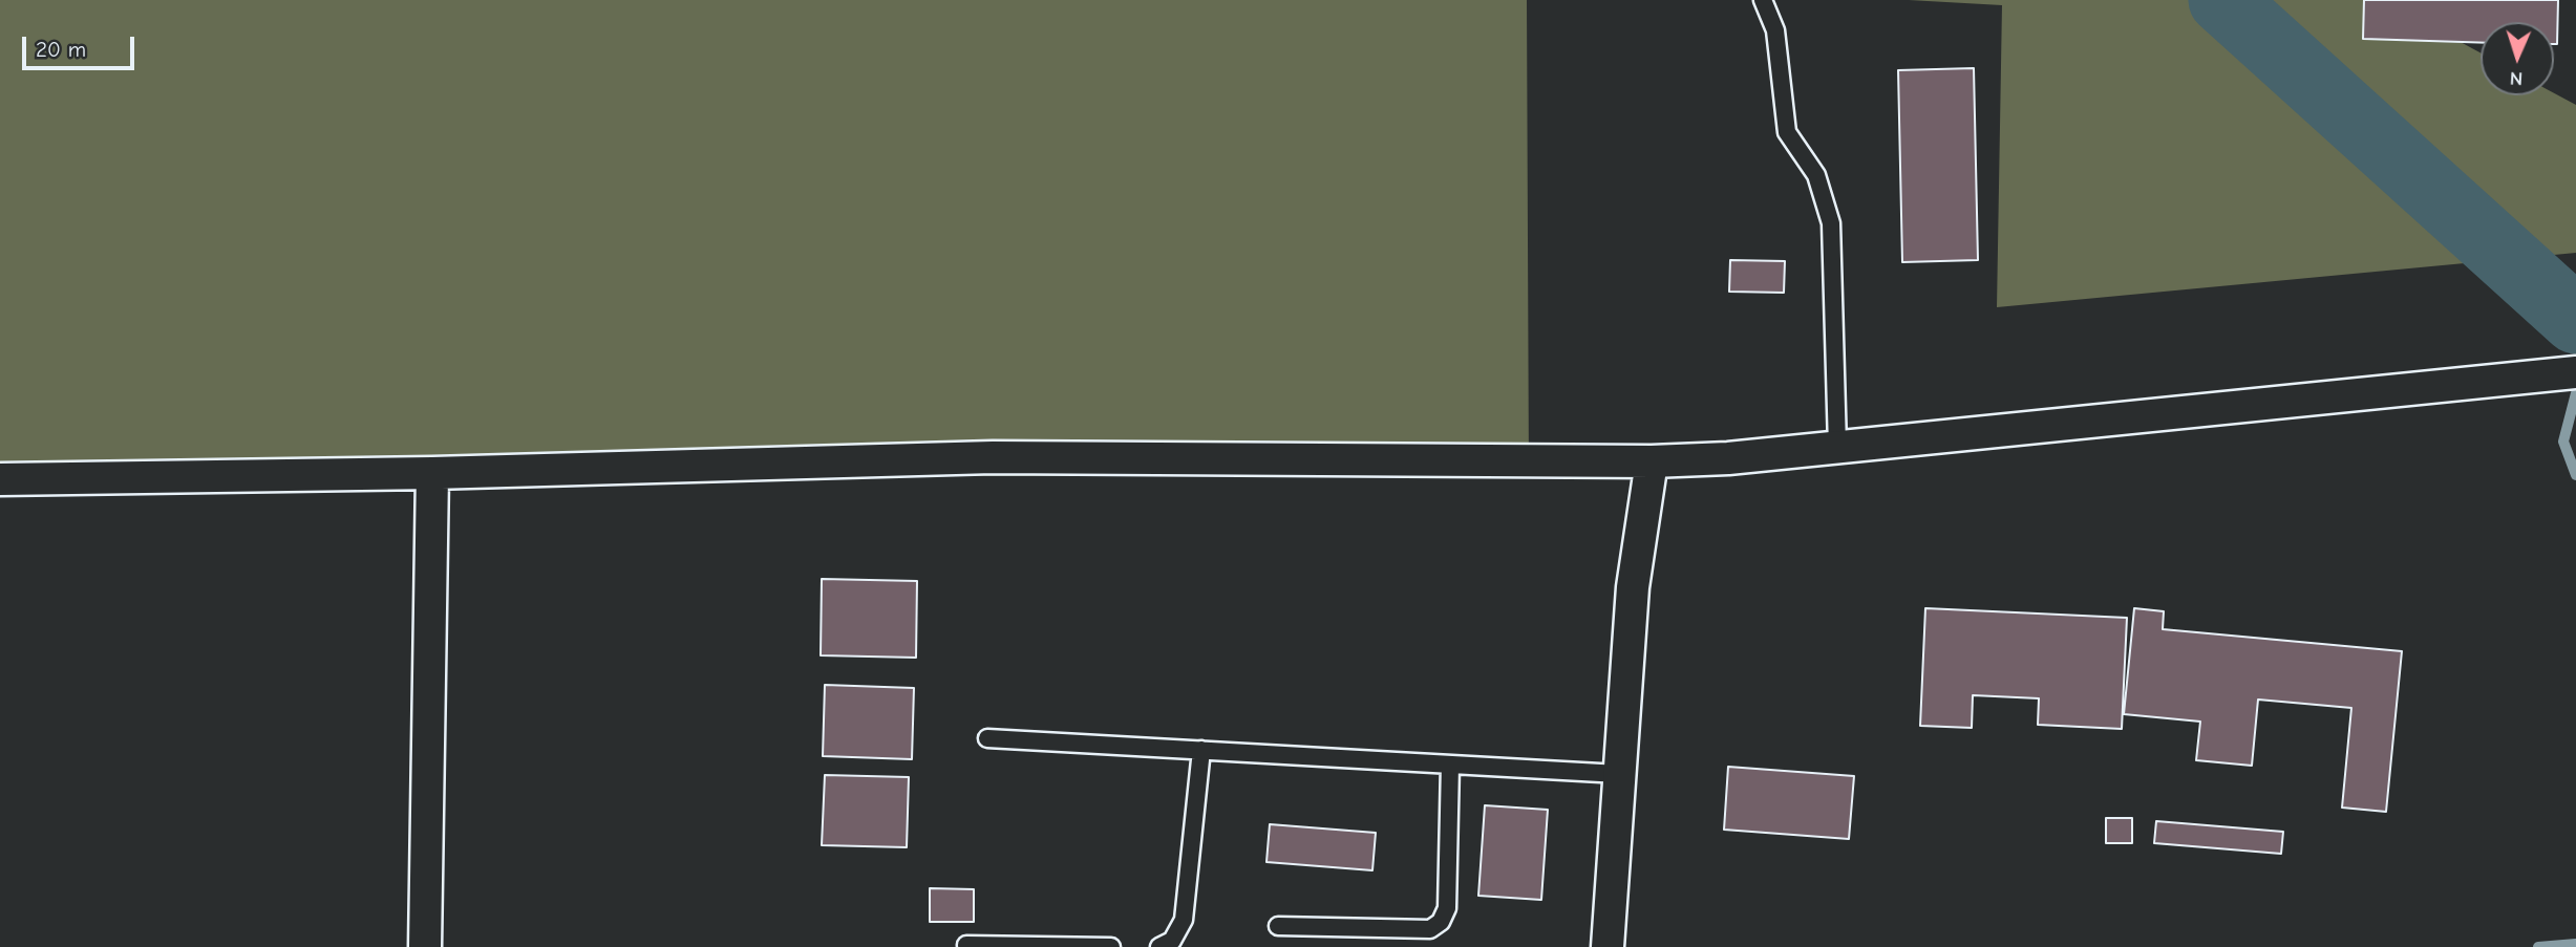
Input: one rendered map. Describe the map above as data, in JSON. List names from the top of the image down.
{
  "scale_bar": "20 m",
  "north": "bottom"
}
